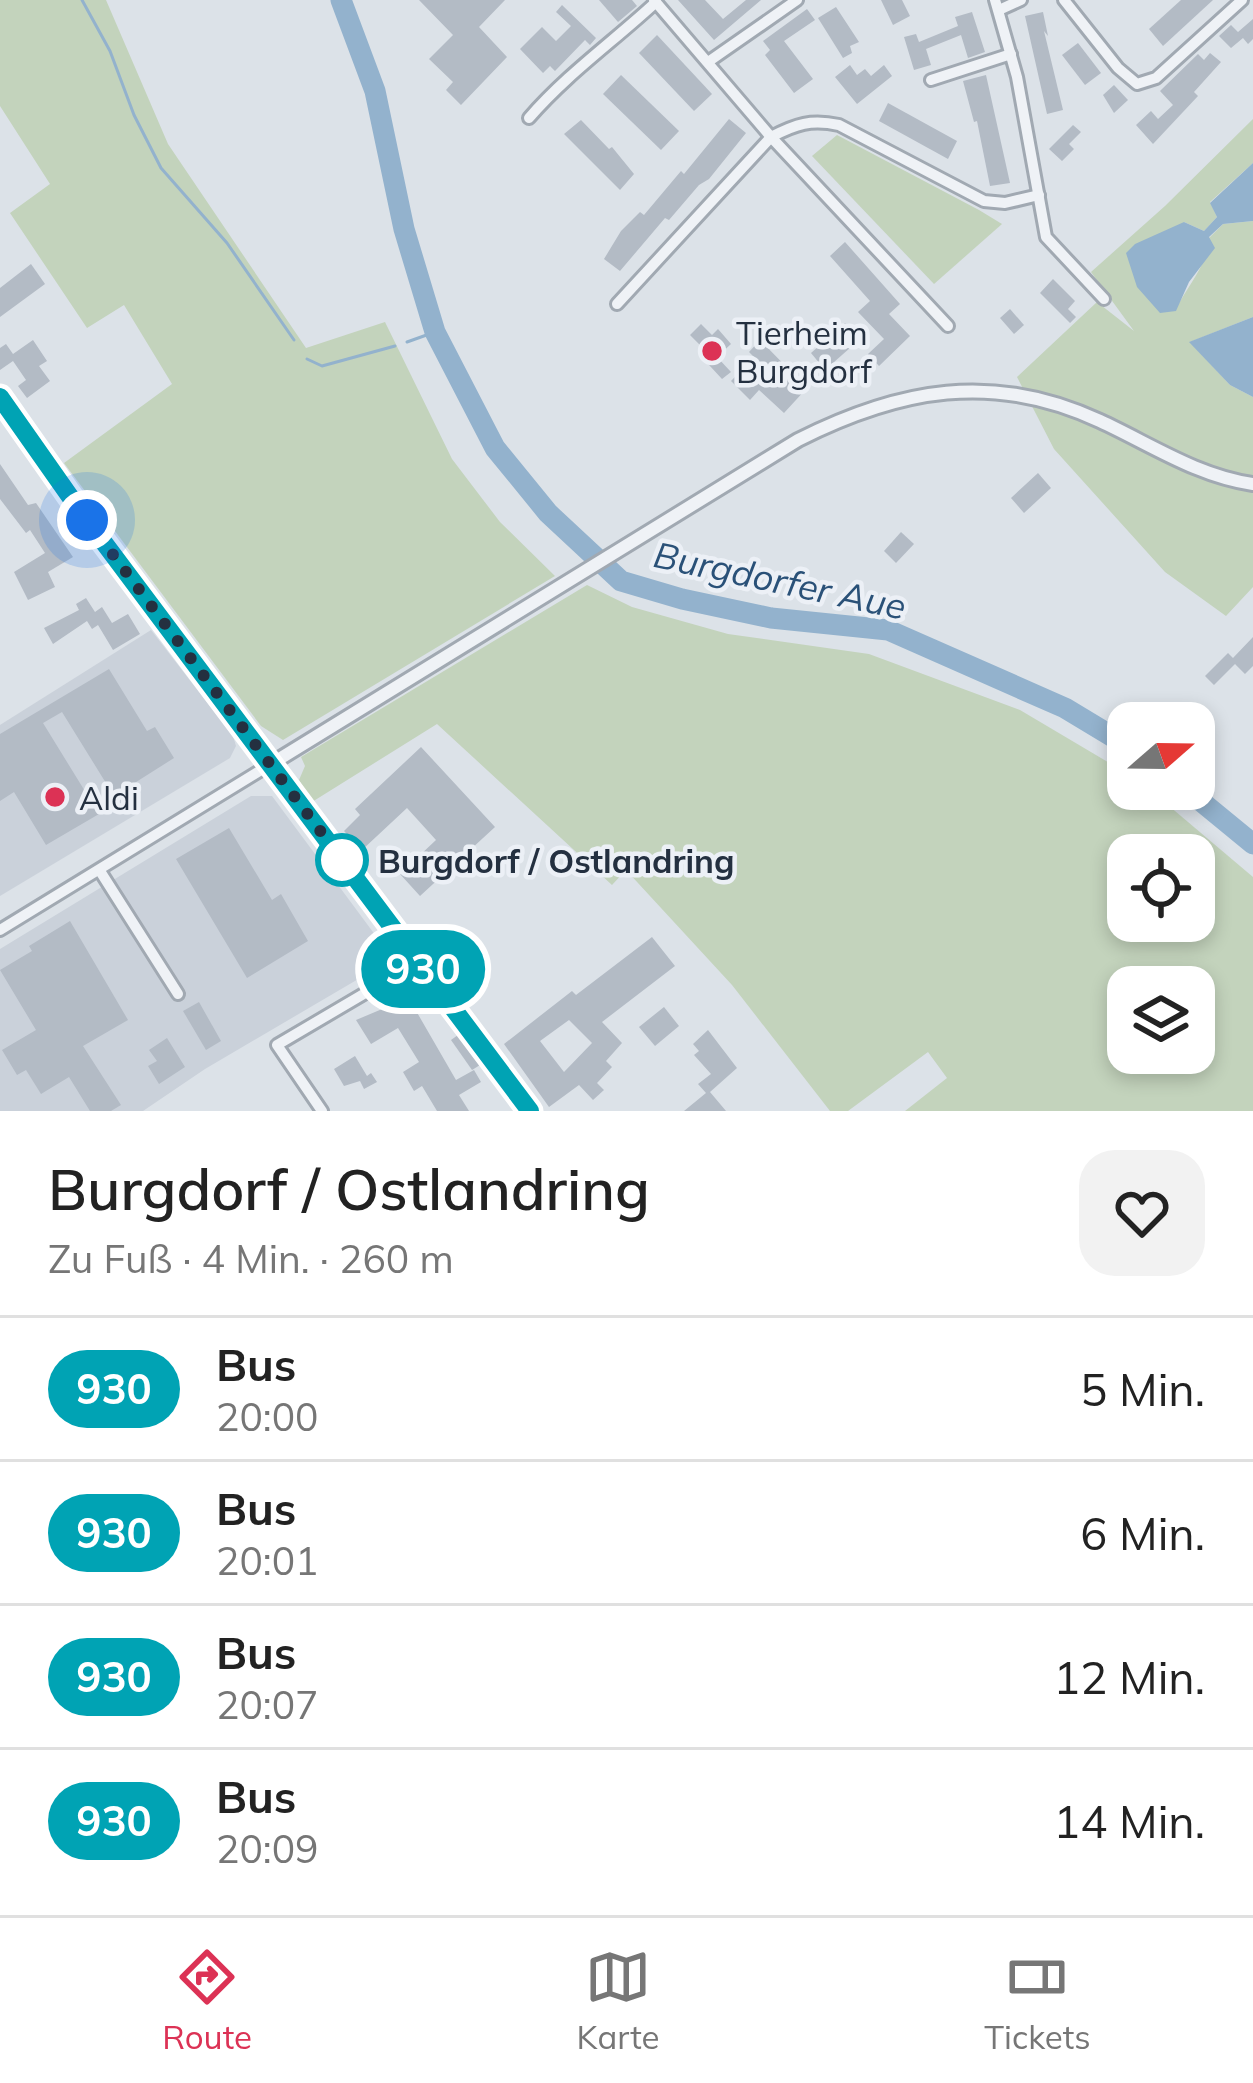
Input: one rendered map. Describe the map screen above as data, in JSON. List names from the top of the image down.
{
  "water": ["Burgdorfer Aue"],
  "places": ["Tierheim Burgdorf", "Aldi", "Burgdorf / Ostlandring"],
  "lines": ["bus line 930"],
  "north": "right",
  "page": {
    "on_map": "930",
    "heading": ["Burgdorf / Ostlandring", "Zu Fuß · 4 Min. · 260 m"],
    "list": [
      {
        "mark": "930",
        "name": "Bus",
        "note": "20:00",
        "value": "5 Min."
      },
      {
        "mark": "930",
        "name": "Bus",
        "note": "20:01",
        "value": "6 Min."
      },
      {
        "mark": "930",
        "name": "Bus",
        "note": "20:07",
        "value": "12 Min."
      },
      {
        "mark": "930",
        "name": "Bus",
        "note": "20:09",
        "value": "14 Min."
      }
    ],
    "tabs": ["Route", "Karte", "Tickets"]
  }
}
